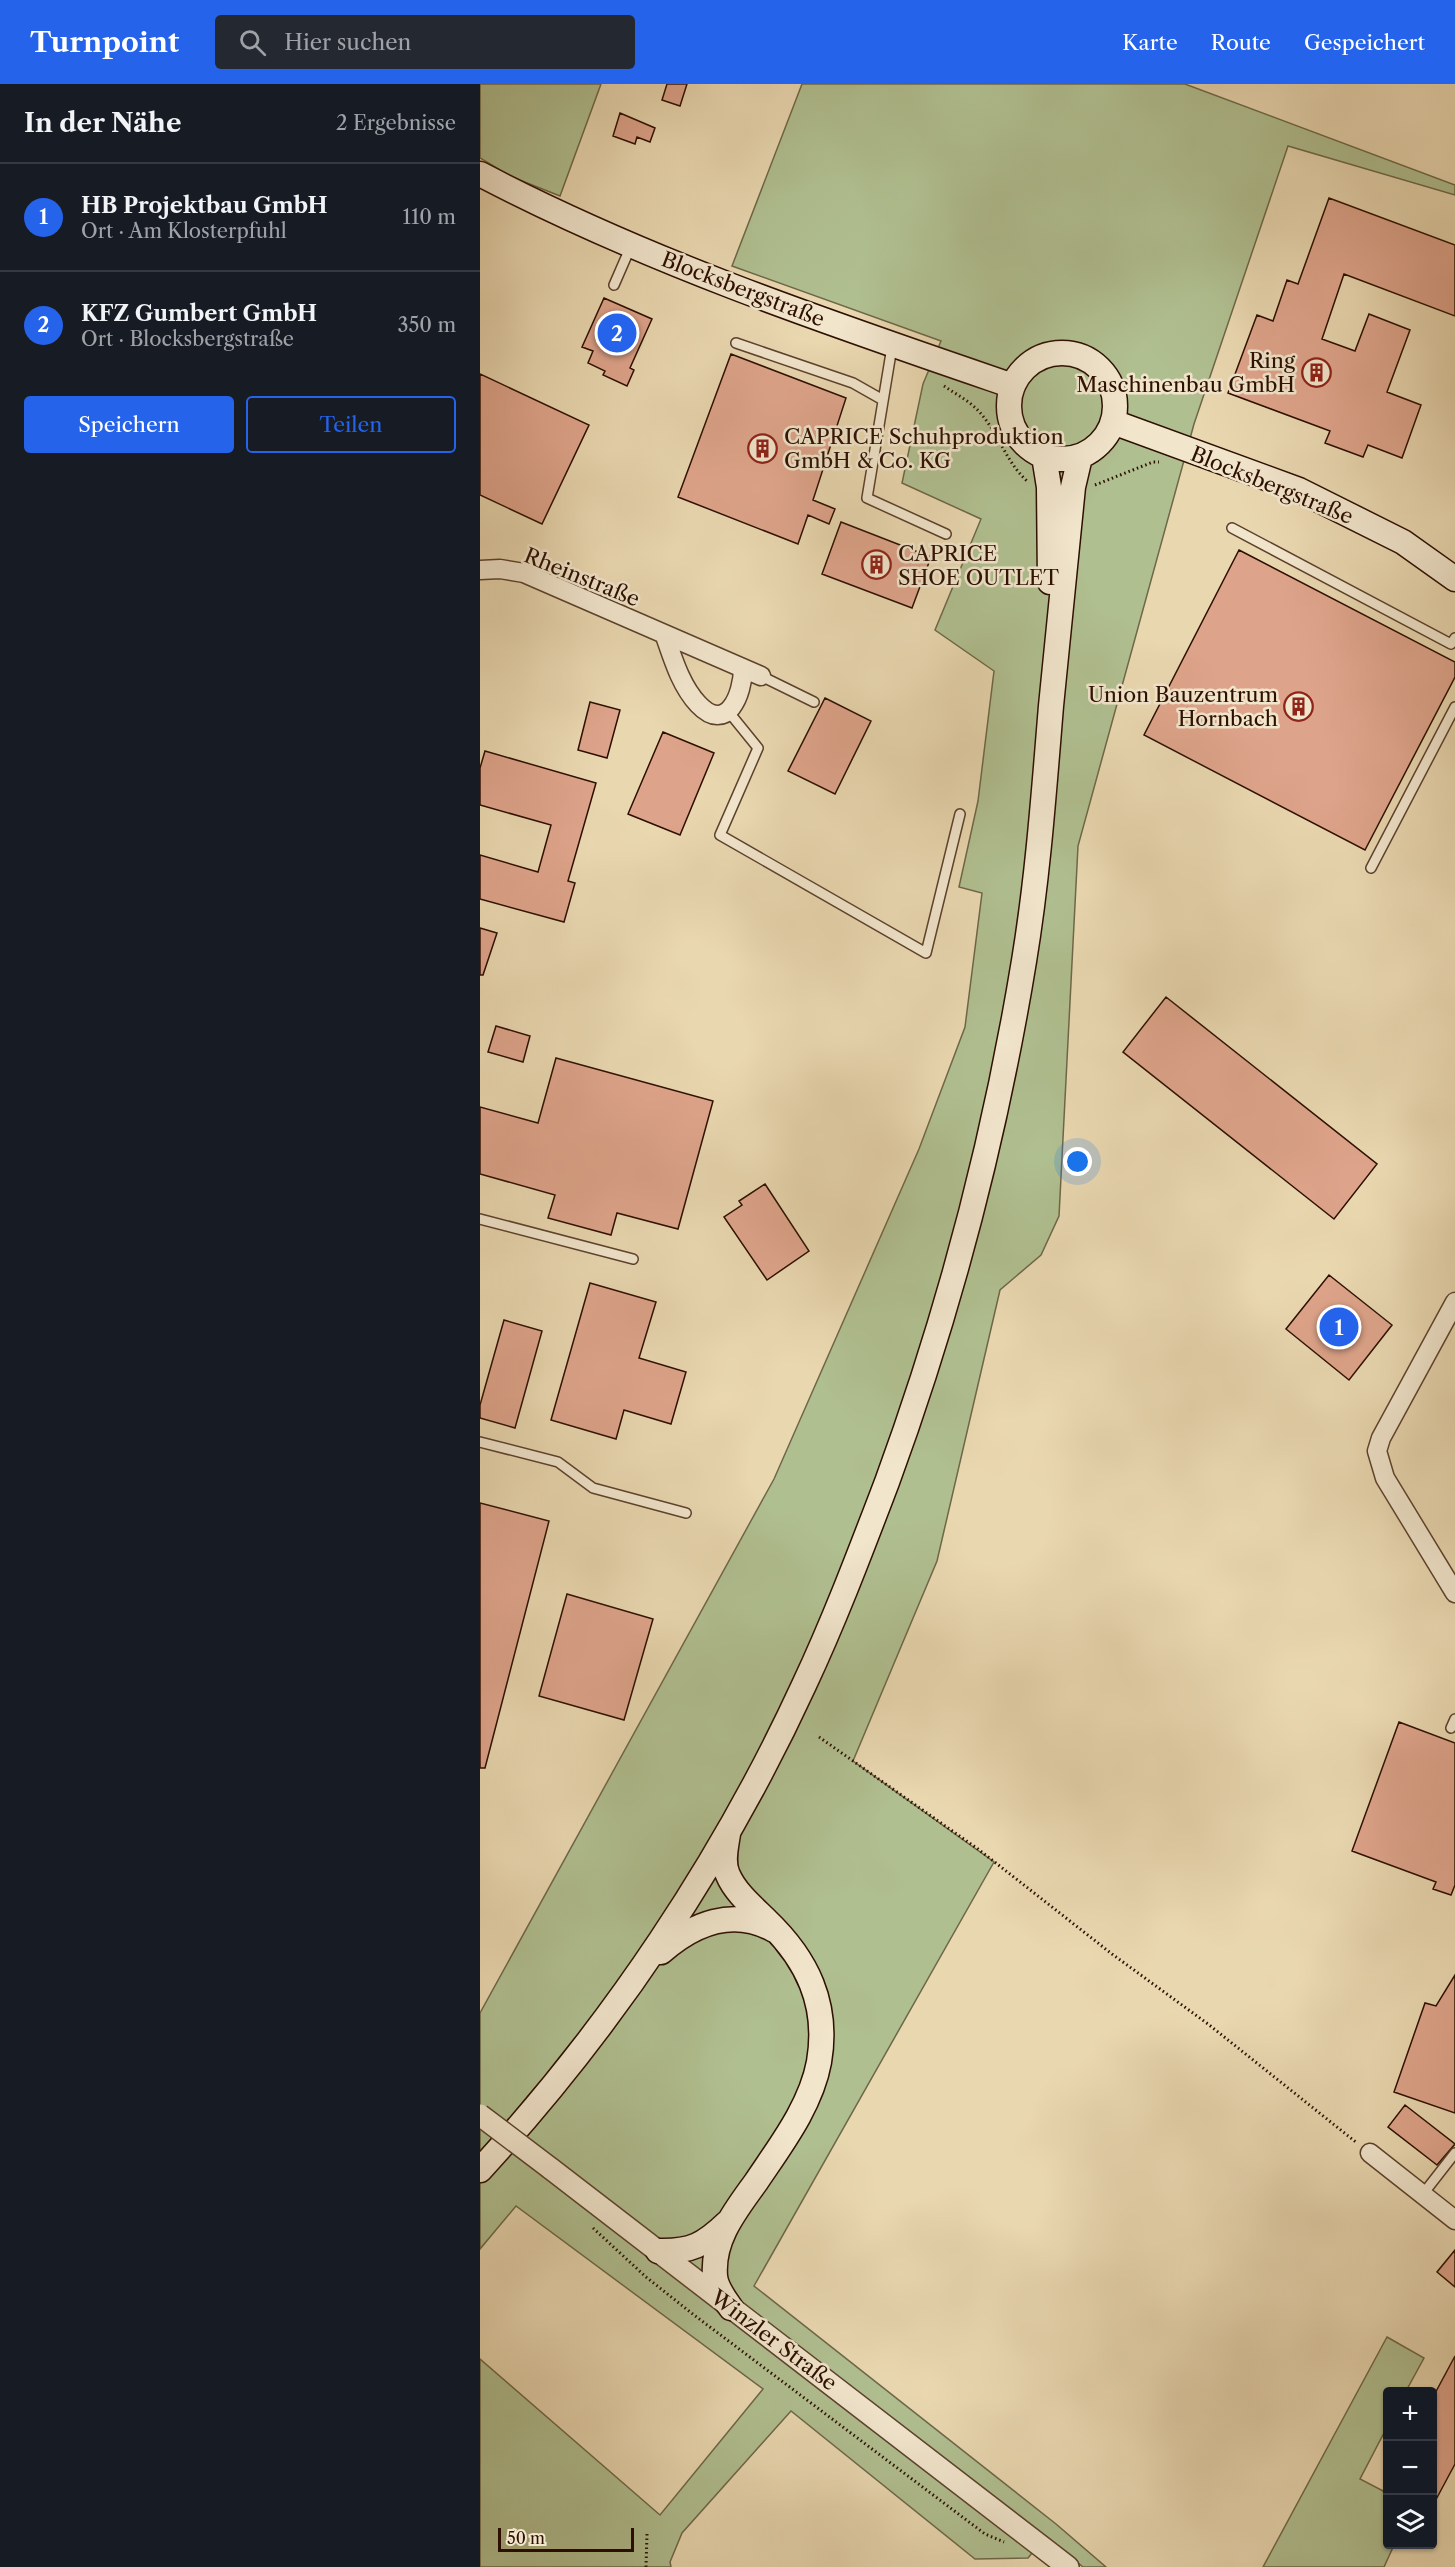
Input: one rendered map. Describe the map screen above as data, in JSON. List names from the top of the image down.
{
  "streets": {
    "main road": ["Blocksbergstraße"],
    "street": ["Rheinstraße", "Winzler Straße"]
  },
  "places": {
    "building": [
      "Ring Maschinenbau GmbH",
      "CAPRICE Schuhproduktion GmbH & Co. KG",
      "CAPRICE SHOE OUTLET",
      "Union Bauzentrum Hornbach"
    ]
  },
  "scale_bar": "50 m",
  "page": {
    "header": "Turnpoint",
    "search": "Hier suchen",
    "nav": ["Karte", "Route", "Gespeichert"],
    "heading": ["In der Nähe", "2 Ergebnisse"],
    "list": [
      {
        "mark": "1",
        "name": "HB Projektbau GmbH",
        "note": "Ort · Am Klosterpfuhl",
        "value": "110 m"
      },
      {
        "mark": "2",
        "name": "KFZ Gumbert GmbH",
        "note": "Ort · Blocksbergstraße",
        "value": "350 m"
      }
    ],
    "pins": ["2", "1"],
    "buttons": ["Speichern", "Teilen"],
    "map_buttons": ["+", "−"],
    "scale": "50 m"
  }
}
